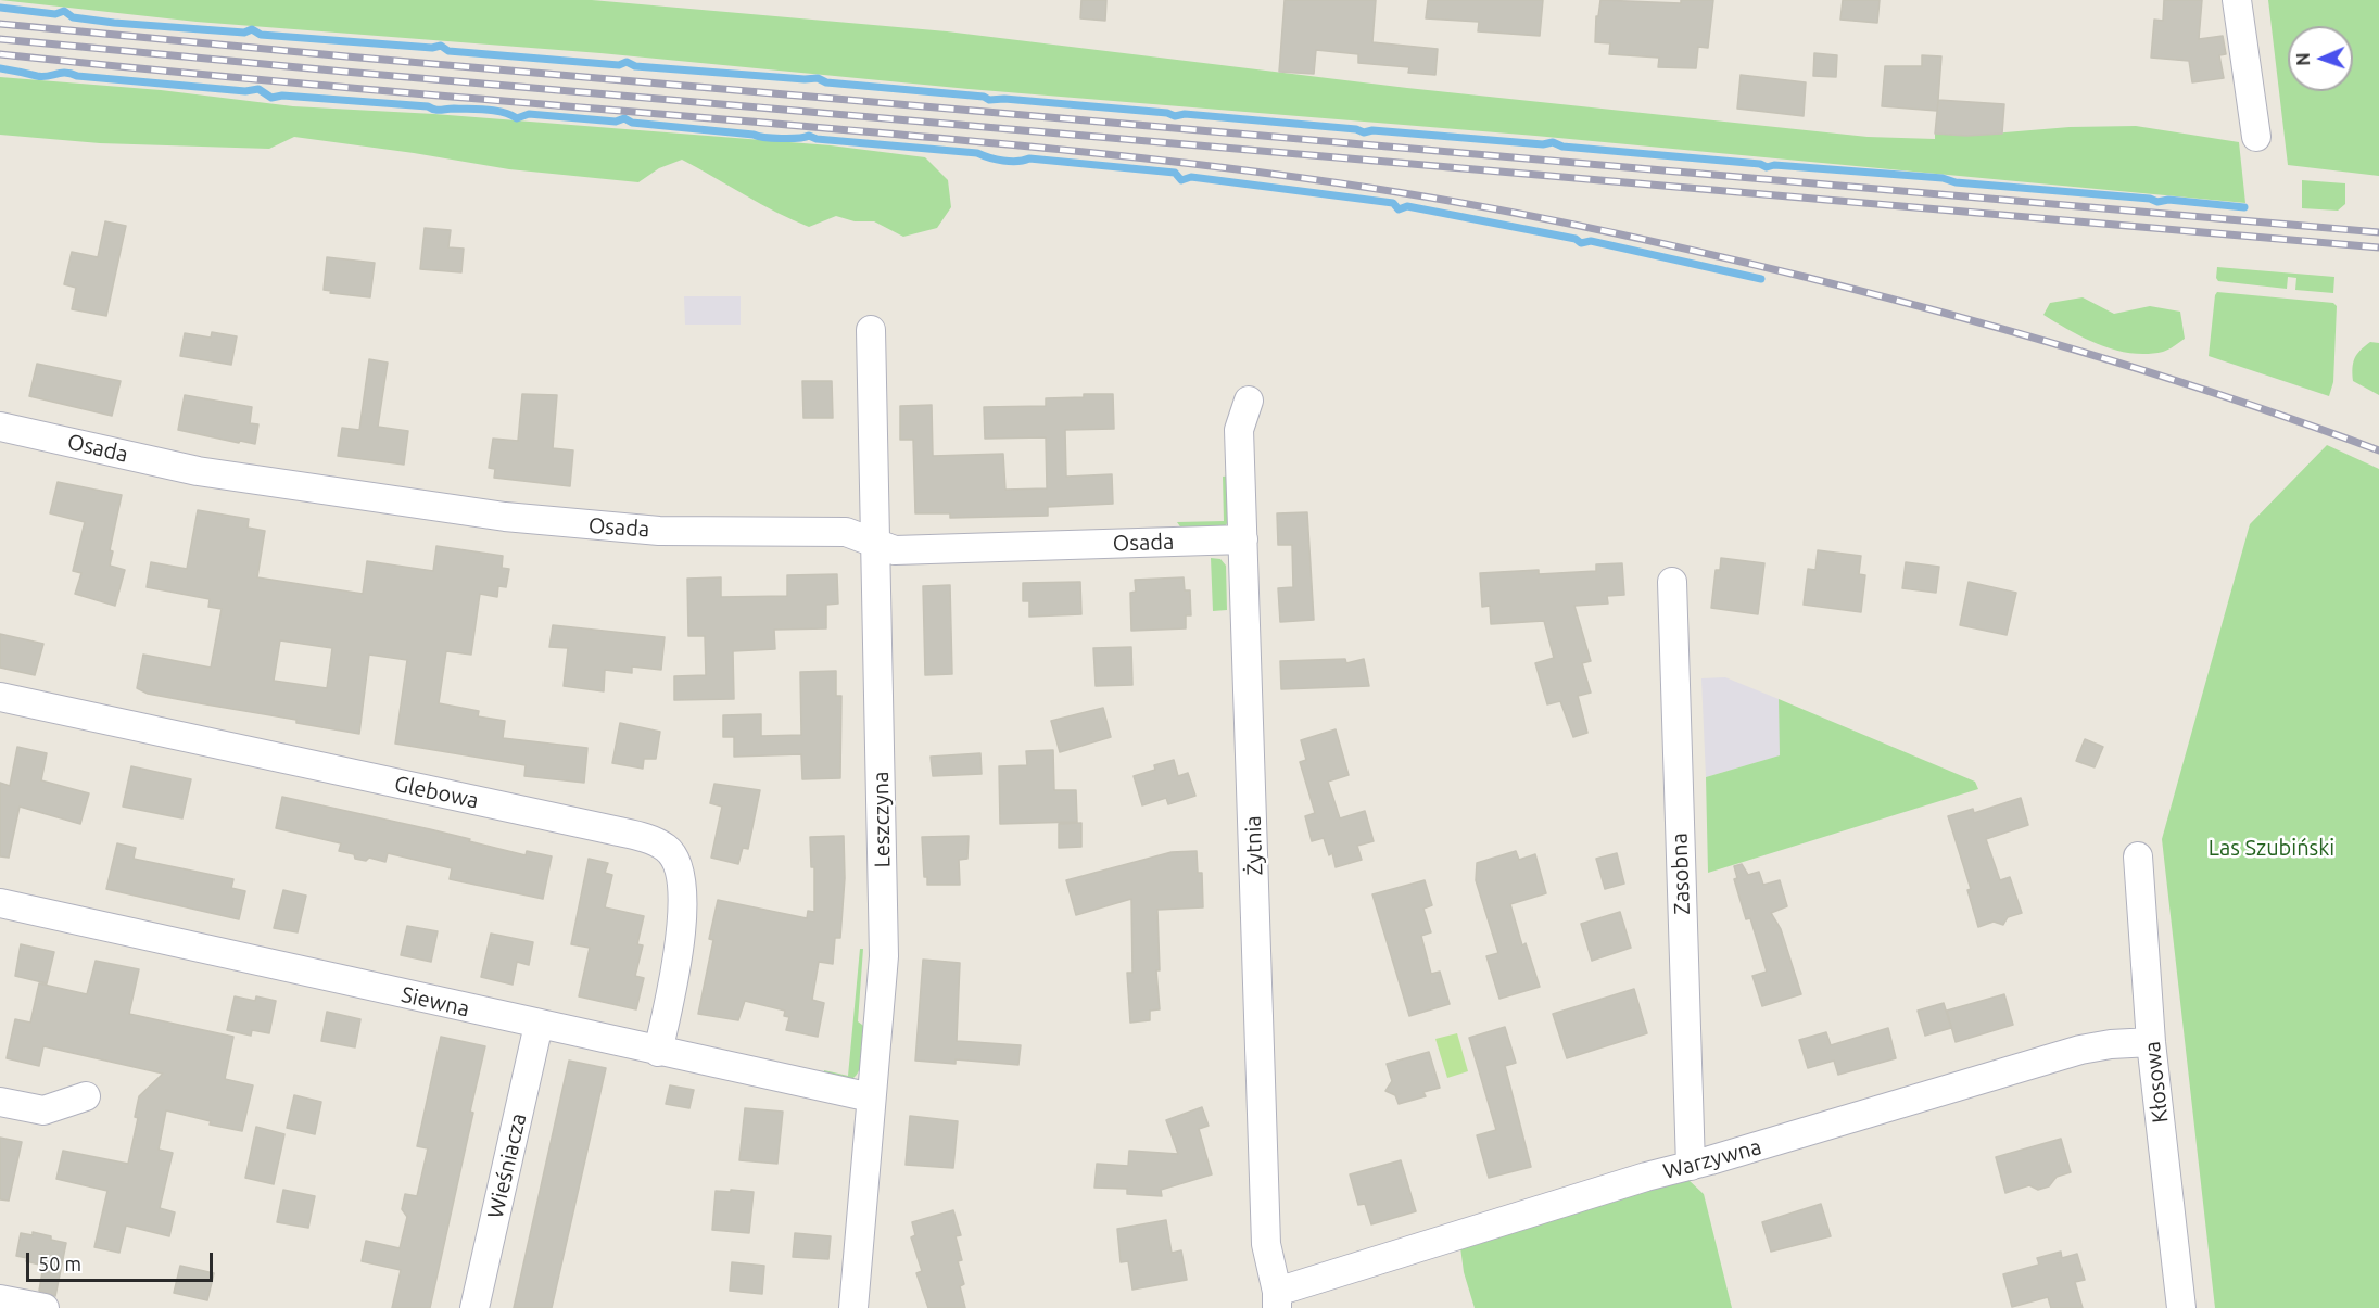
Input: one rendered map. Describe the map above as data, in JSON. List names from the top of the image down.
{
  "streets": {
    "street": [
      "Osada",
      "Glebowa",
      "Leszczyna",
      "Żytnia",
      "Zasobna",
      "Siewna",
      "Kłosowa",
      "Warzywna",
      "Wieśniacza"
    ]
  },
  "crossings": [
    ["Osada", "Leszczyna"],
    ["Osada", "Żytnia"],
    ["Glebowa", "Siewna"],
    ["Leszczyna", "Siewna"],
    ["Żytnia", "Warzywna"],
    ["Zasobna", "Warzywna"],
    ["Siewna", "Wieśniacza"],
    ["Kłosowa", "Warzywna"]
  ],
  "parks": ["Las Szubiński"],
  "scale_bar": "50 m",
  "north": "left"
}
